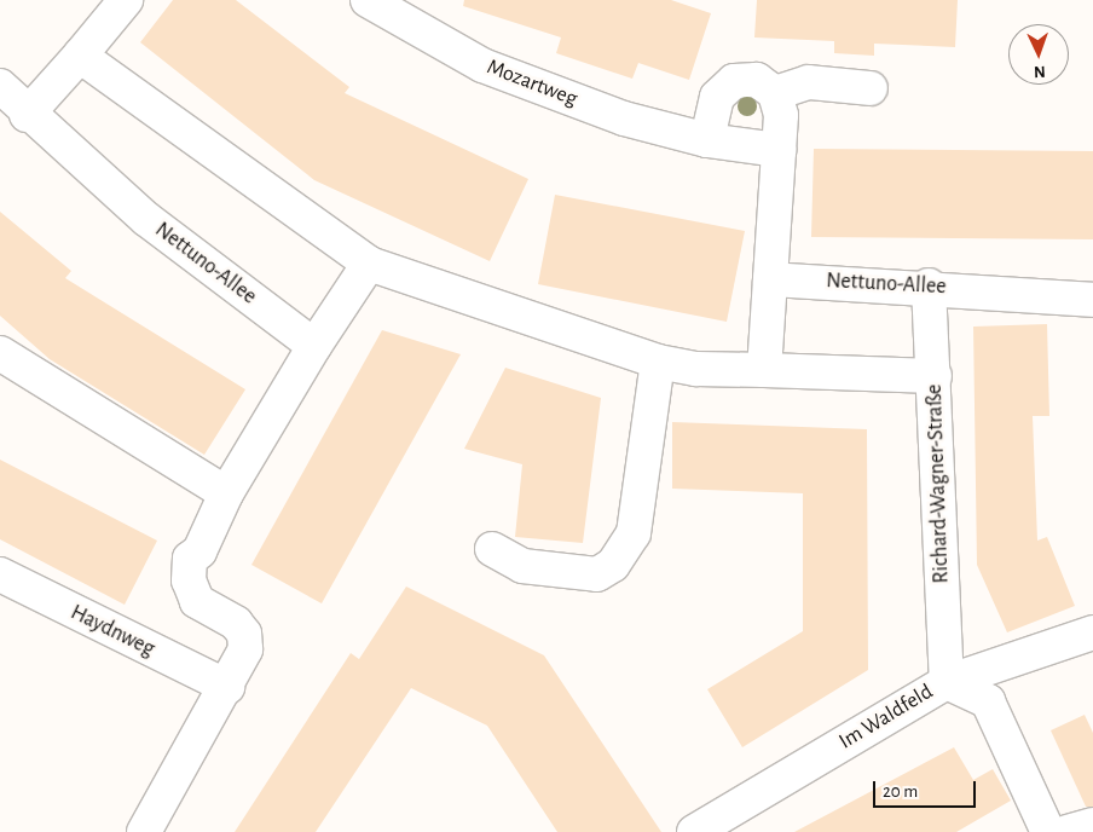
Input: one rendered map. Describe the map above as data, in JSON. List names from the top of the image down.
{
  "streets": {
    "street": [
      "Mozartweg",
      "Nettuno-Allee",
      "Richard-Wagner-Straße",
      "Haydnweg",
      "Im Waldfeld"
    ]
  },
  "crossings": [
    ["Nettuno-Allee", "Richard-Wagner-Straße"],
    ["Richard-Wagner-Straße", "Im Waldfeld"]
  ],
  "scale_bar": "20 m",
  "north": "bottom"
}
